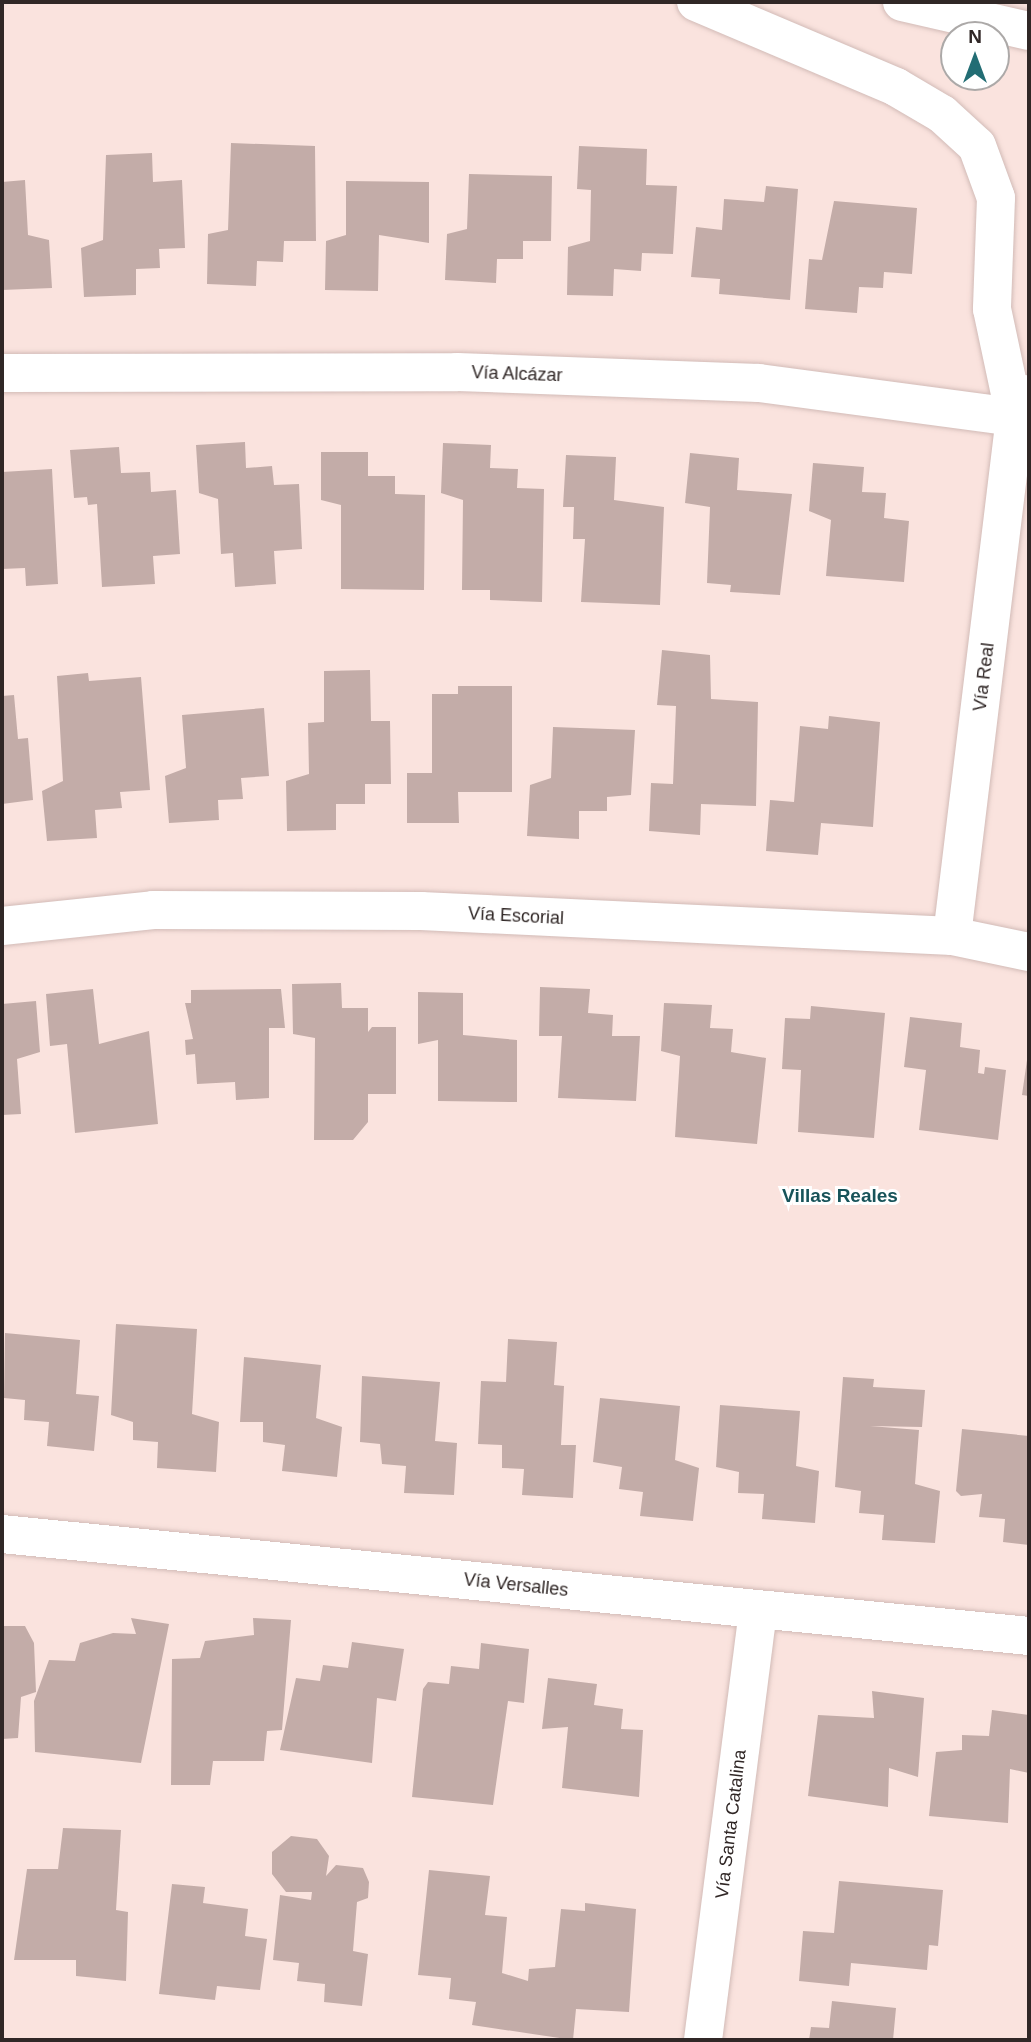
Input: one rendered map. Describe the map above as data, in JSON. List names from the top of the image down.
{
  "streets": {
    "street": [
      "Vía Alcázar",
      "Vía Real",
      "Vía Escorial",
      "Vía Versalles",
      "Vía Santa Catalina"
    ]
  },
  "crossings": [
    ["Vía Alcázar", "Vía Real"],
    ["Vía Real", "Vía Escorial"],
    ["Vía Versalles", "Vía Santa Catalina"]
  ],
  "districts": ["Villas Reales"],
  "north": "top"
}
